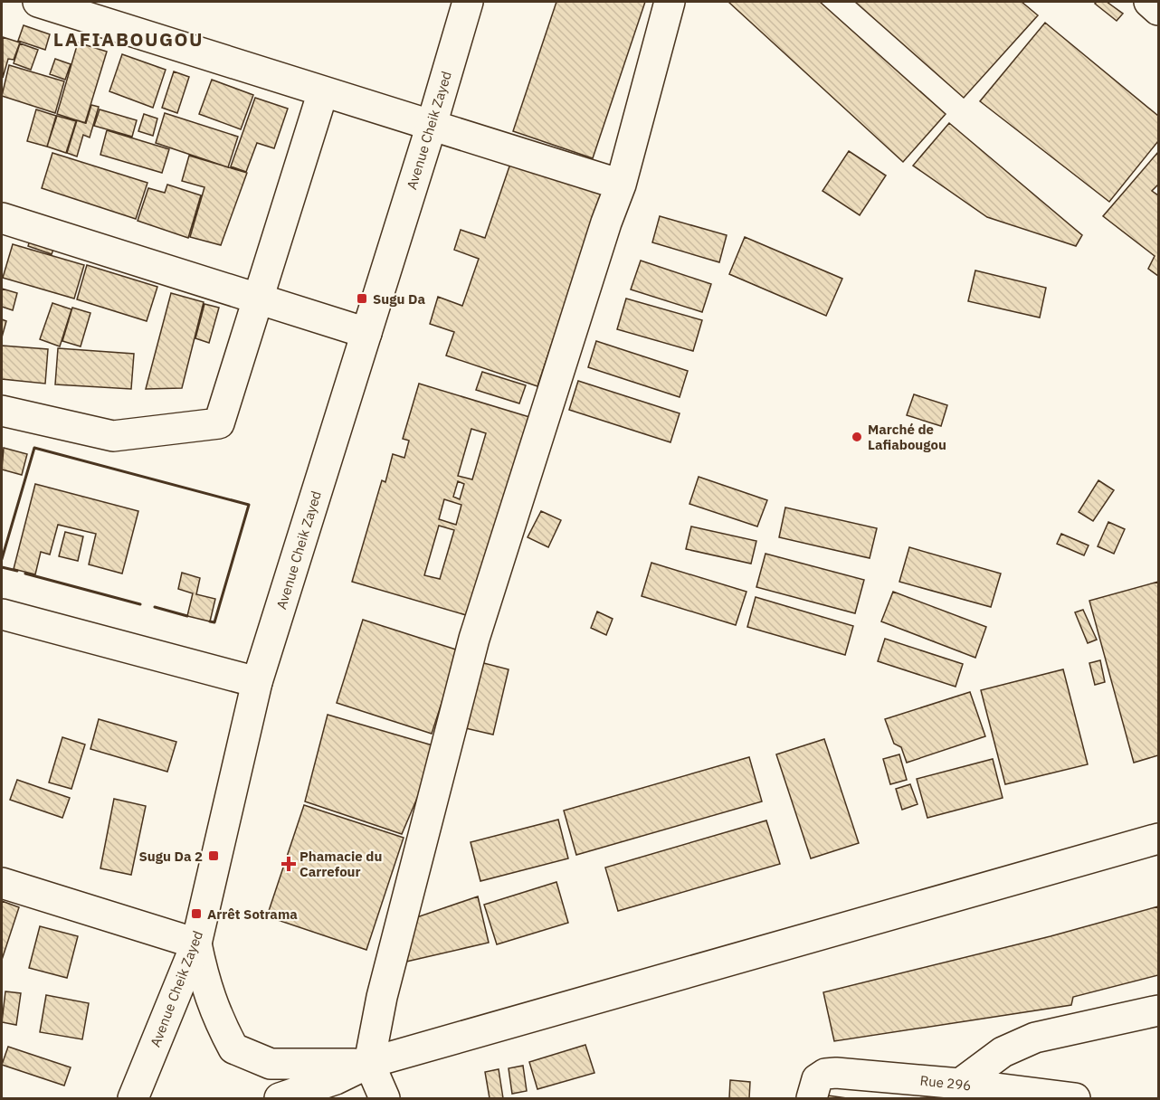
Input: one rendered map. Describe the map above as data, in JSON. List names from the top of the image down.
{
  "streets": {
    "street": ["Avenue Cheik Zayed", "Rue 296"]
  },
  "districts": ["LAFIABOUGOU"],
  "places": {
    "transit": ["Sugu Da", "Sugu Da 2", "Arrêt Sotrama"],
    "other": ["Marché de Lafiabougou"],
    "health": ["Phamacie du Carrefour"]
  }
}
